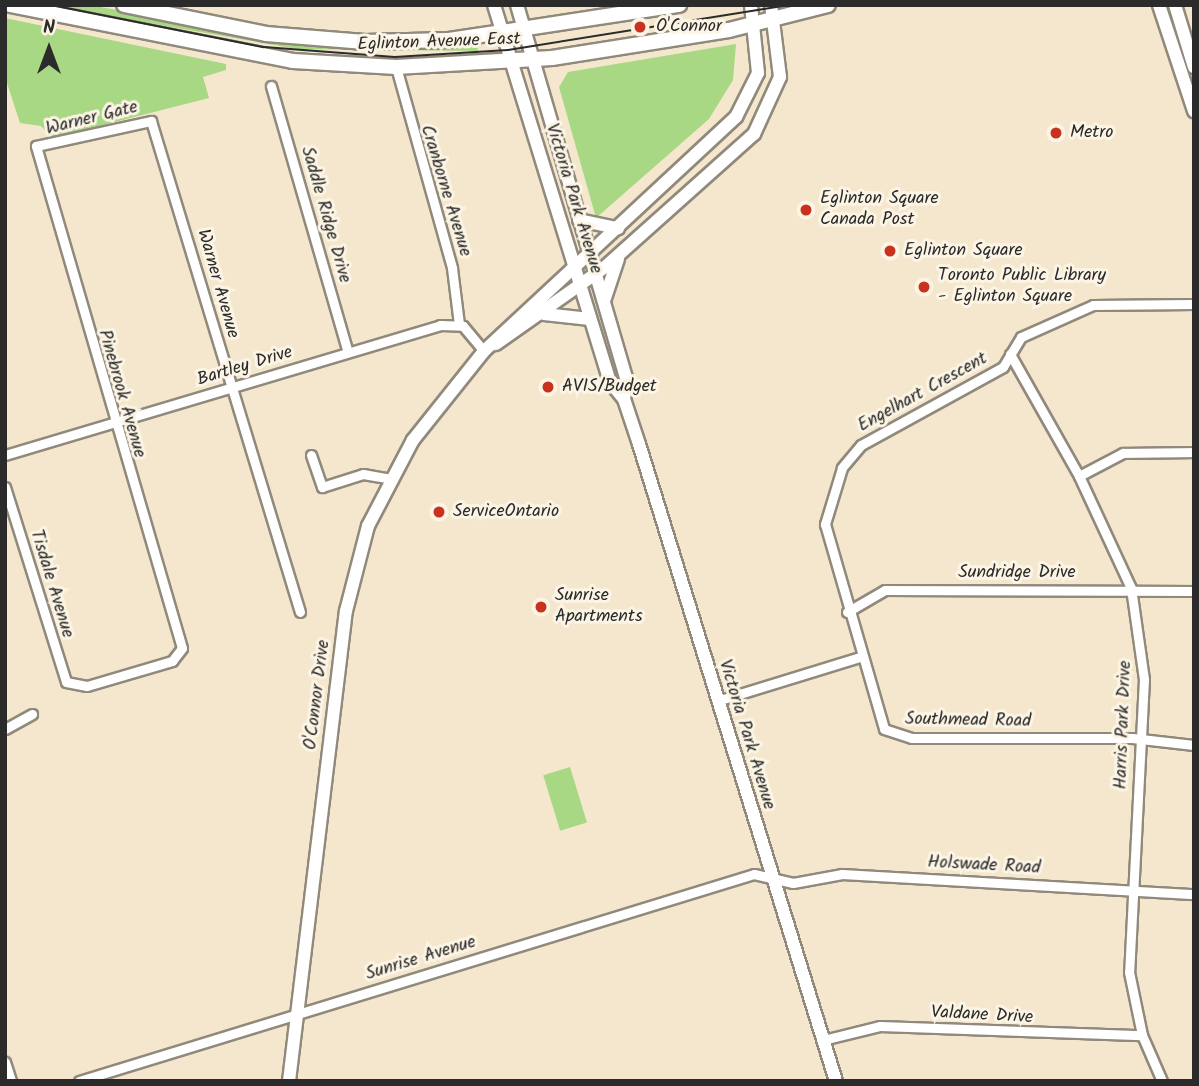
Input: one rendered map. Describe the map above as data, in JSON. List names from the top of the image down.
{
  "streets": {
    "main road": ["Eglinton Avenue East", "Victoria Park Avenue", "O'Connor Drive"],
    "street": [
      "Warner Gate",
      "Cranborne Avenue",
      "Saddle Ridge Drive",
      "Warner Avenue",
      "Bartley Drive",
      "Engelhart Crescent",
      "Pinebrook Avenue",
      "Sundridge Drive",
      "Tisdale Avenue",
      "Southmead Road",
      "Harris Park Drive",
      "Holswade Road",
      "Sunrise Avenue",
      "Valdane Drive"
    ]
  },
  "crossings": [
    ["Eglinton Avenue East", "Cranborne Avenue"],
    ["Eglinton Avenue East", "Victoria Park Avenue"],
    ["Warner Gate", "Warner Avenue"],
    ["Warner Gate", "Pinebrook Avenue"],
    ["Cranborne Avenue", "Bartley Drive"],
    ["Victoria Park Avenue", "O'Connor Drive"],
    ["Victoria Park Avenue", "Holswade Road"],
    ["Victoria Park Avenue", "Sunrise Avenue"],
    ["Victoria Park Avenue", "Valdane Drive"],
    ["Saddle Ridge Drive", "Bartley Drive"],
    ["Warner Avenue", "Bartley Drive"],
    ["Bartley Drive", "Pinebrook Avenue"],
    ["Engelhart Crescent", "Sundridge Drive"],
    ["Engelhart Crescent", "Southmead Road"],
    ["Engelhart Crescent", "Harris Park Drive"],
    ["Pinebrook Avenue", "Tisdale Avenue"],
    ["Sundridge Drive", "Harris Park Drive"],
    ["O'Connor Drive", "Sunrise Avenue"],
    ["Southmead Road", "Harris Park Drive"],
    ["Harris Park Drive", "Holswade Road"],
    ["Harris Park Drive", "Valdane Drive"],
    ["Holswade Road", "Sunrise Avenue"]
  ],
  "places": [
    "O'Connor",
    "Metro",
    "Eglinton Square Canada Post",
    "Eglinton Square",
    "Toronto Public Library - Eglinton Square",
    "AVIS/Budget",
    "ServiceOntario",
    "Sunrise Apartments"
  ],
  "north": "top"
}
